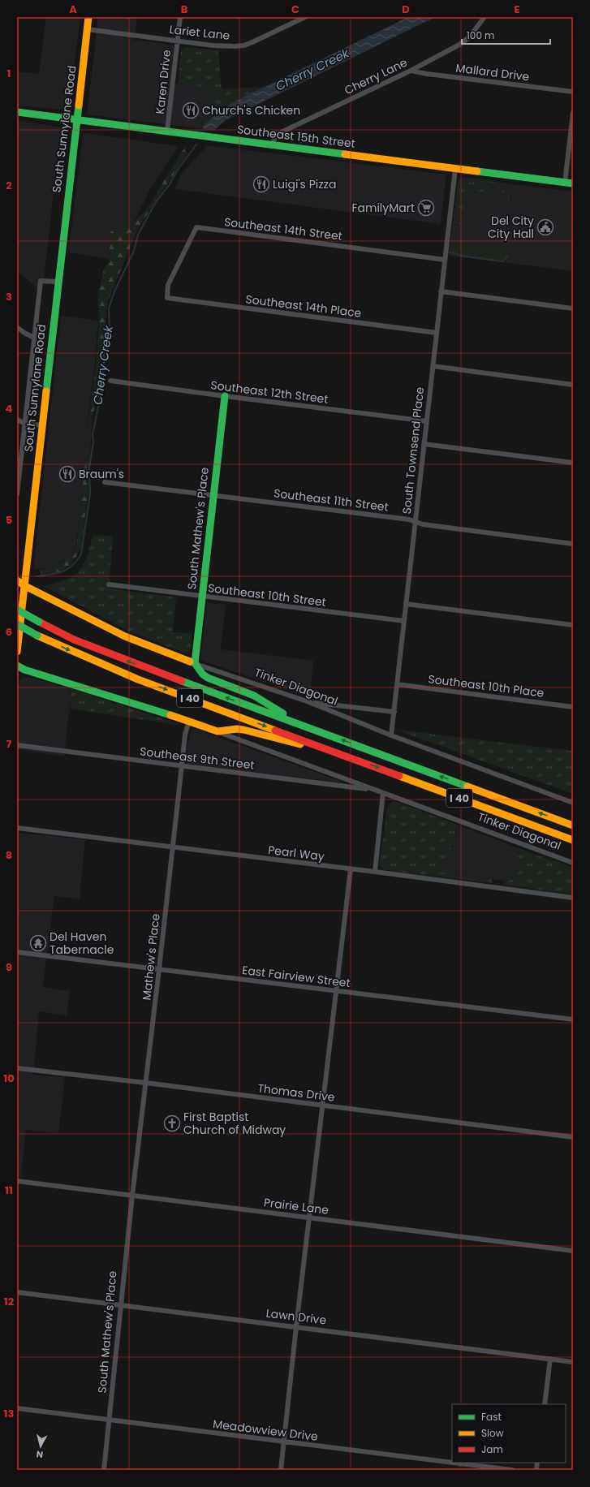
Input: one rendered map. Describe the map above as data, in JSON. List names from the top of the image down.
{
  "streets": {
    "main road": [
      "South Sunnylane Road",
      "Southeast 15th Street",
      "South Mathew's Place",
      "Tinker Diagonal",
      "I 40"
    ],
    "street": [
      "Lariet Lane",
      "Mallard Drive",
      "Cherry Lane",
      "Karen Drive",
      "Southeast 14th Street",
      "Southeast 14th Place",
      "Southeast 12th Street",
      "South Townsend Place",
      "Southeast 11th Street",
      "Southeast 10th Street",
      "Southeast 10th Place",
      "Southeast 9th Street",
      "Pearl Way",
      "Mathew's Place",
      "East Fairview Street",
      "Thomas Drive",
      "Prairie Lane",
      "Lawn Drive",
      "Meadowview Drive"
    ]
  },
  "crossings": [
    ["Lariet Lane", "Karen Drive"],
    ["Lariet Lane", "South Sunnylane Road"],
    ["Mallard Drive", "Cherry Lane"],
    ["Cherry Lane", "Southeast 15th Street"],
    ["Karen Drive", "Southeast 15th Street"],
    ["South Sunnylane Road", "Southeast 15th Street"],
    ["South Sunnylane Road", "Tinker Diagonal"],
    ["Southeast 15th Street", "South Townsend Place"],
    ["Southeast 14th Street", "Southeast 14th Place"],
    ["Southeast 14th Street", "South Townsend Place"],
    ["Southeast 14th Place", "South Townsend Place"],
    ["Southeast 12th Street", "South Townsend Place"],
    ["Southeast 12th Street", "South Mathew's Place"],
    ["South Townsend Place", "Southeast 11th Street"],
    ["South Townsend Place", "Southeast 10th Street"],
    ["South Townsend Place", "Southeast 10th Place"],
    ["South Townsend Place", "Tinker Diagonal"],
    ["Southeast 11th Street", "South Mathew's Place"],
    ["South Mathew's Place", "Southeast 10th Street"],
    ["South Mathew's Place", "Tinker Diagonal"],
    ["South Mathew's Place", "Mathew's Place"],
    ["South Mathew's Place", "Prairie Lane"],
    ["South Mathew's Place", "Lawn Drive"],
    ["South Mathew's Place", "Meadowview Drive"],
    ["Tinker Diagonal", "Southeast 9th Street"],
    ["Tinker Diagonal", "Mathew's Place"],
    ["Southeast 9th Street", "Mathew's Place"],
    ["Pearl Way", "Mathew's Place"],
    ["Mathew's Place", "East Fairview Street"],
    ["Mathew's Place", "Thomas Drive"],
    ["Mathew's Place", "Prairie Lane"]
  ],
  "water": ["Cherry Creek"],
  "places": {
    "restaurant": ["Church's Chicken", "Luigi's Pizza", "Braum's"],
    "supermarket": ["FamilyMart"],
    "public building": ["Del City City Hall"],
    "temple": ["Del Haven Tabernacle"],
    "church": ["First Baptist Church of Midway"]
  },
  "legend": ["Fast", "Slow", "Jam"],
  "scale_bar": "100 m",
  "north": "bottom",
  "grid": {
    "columns": [
      "A",
      "B",
      "C",
      "D",
      "E"
    ],
    "rows": [
      "1",
      "2",
      "3",
      "4",
      "5",
      "6",
      "7",
      "8",
      "9",
      "10",
      "11",
      "12",
      "13"
    ]
  }
}
